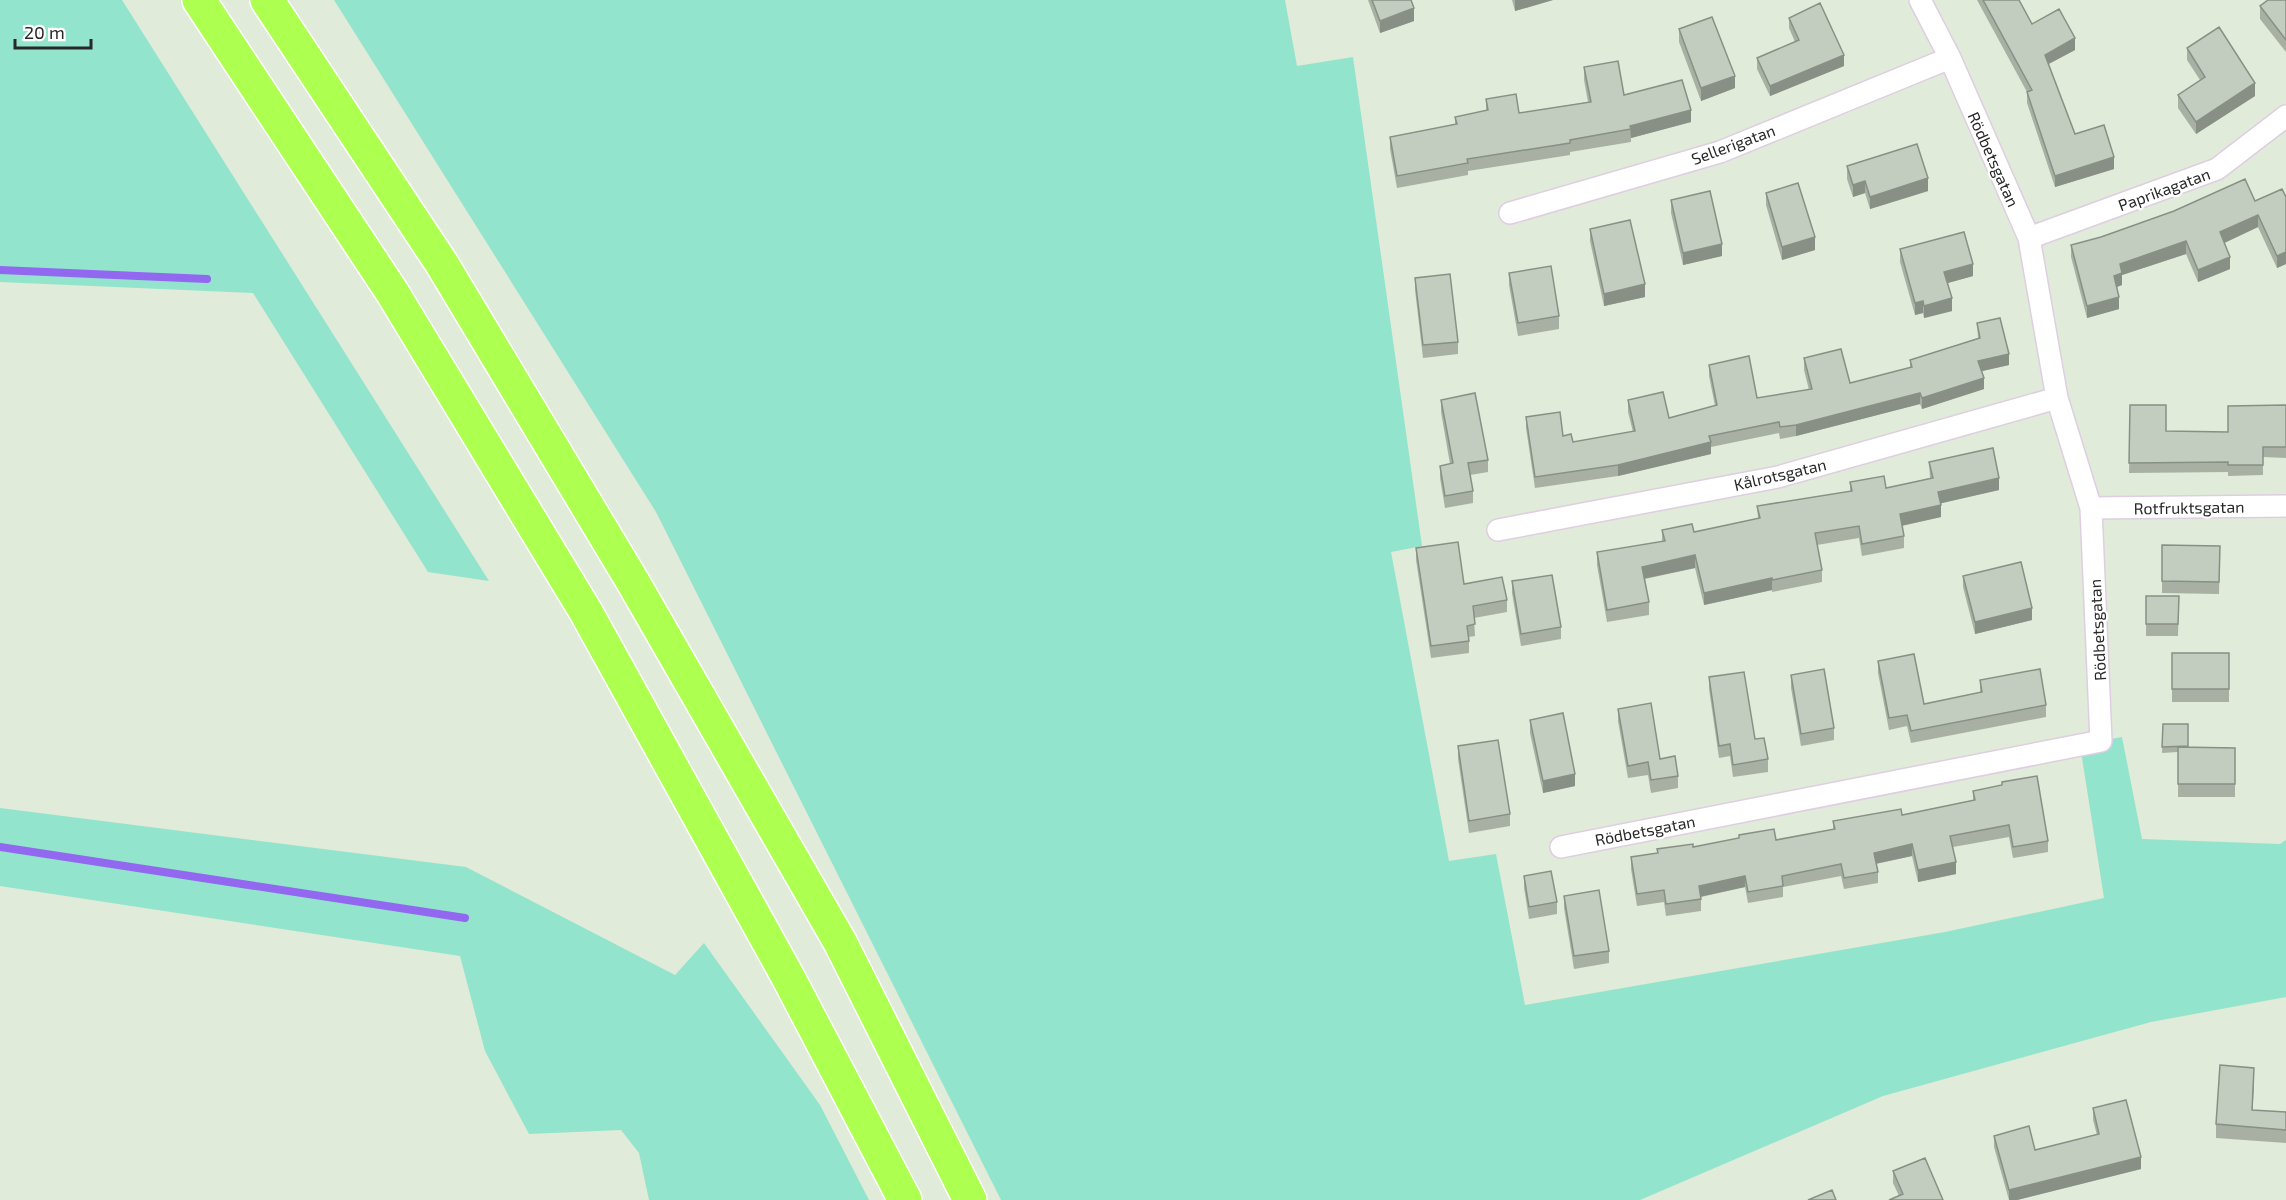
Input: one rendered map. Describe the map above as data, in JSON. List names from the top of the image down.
{
  "streets": {
    "street": [
      "Sellerigatan",
      "Rödbetsgatan",
      "Paprikagatan",
      "Kålrotsgatan",
      "Rotfruktsgatan"
    ]
  },
  "crossings": [
    ["Sellerigatan", "Rödbetsgatan"],
    ["Rödbetsgatan", "Paprikagatan"],
    ["Rödbetsgatan", "Kålrotsgatan"],
    ["Rödbetsgatan", "Rotfruktsgatan"]
  ],
  "scale_bar": "20 m"
}
